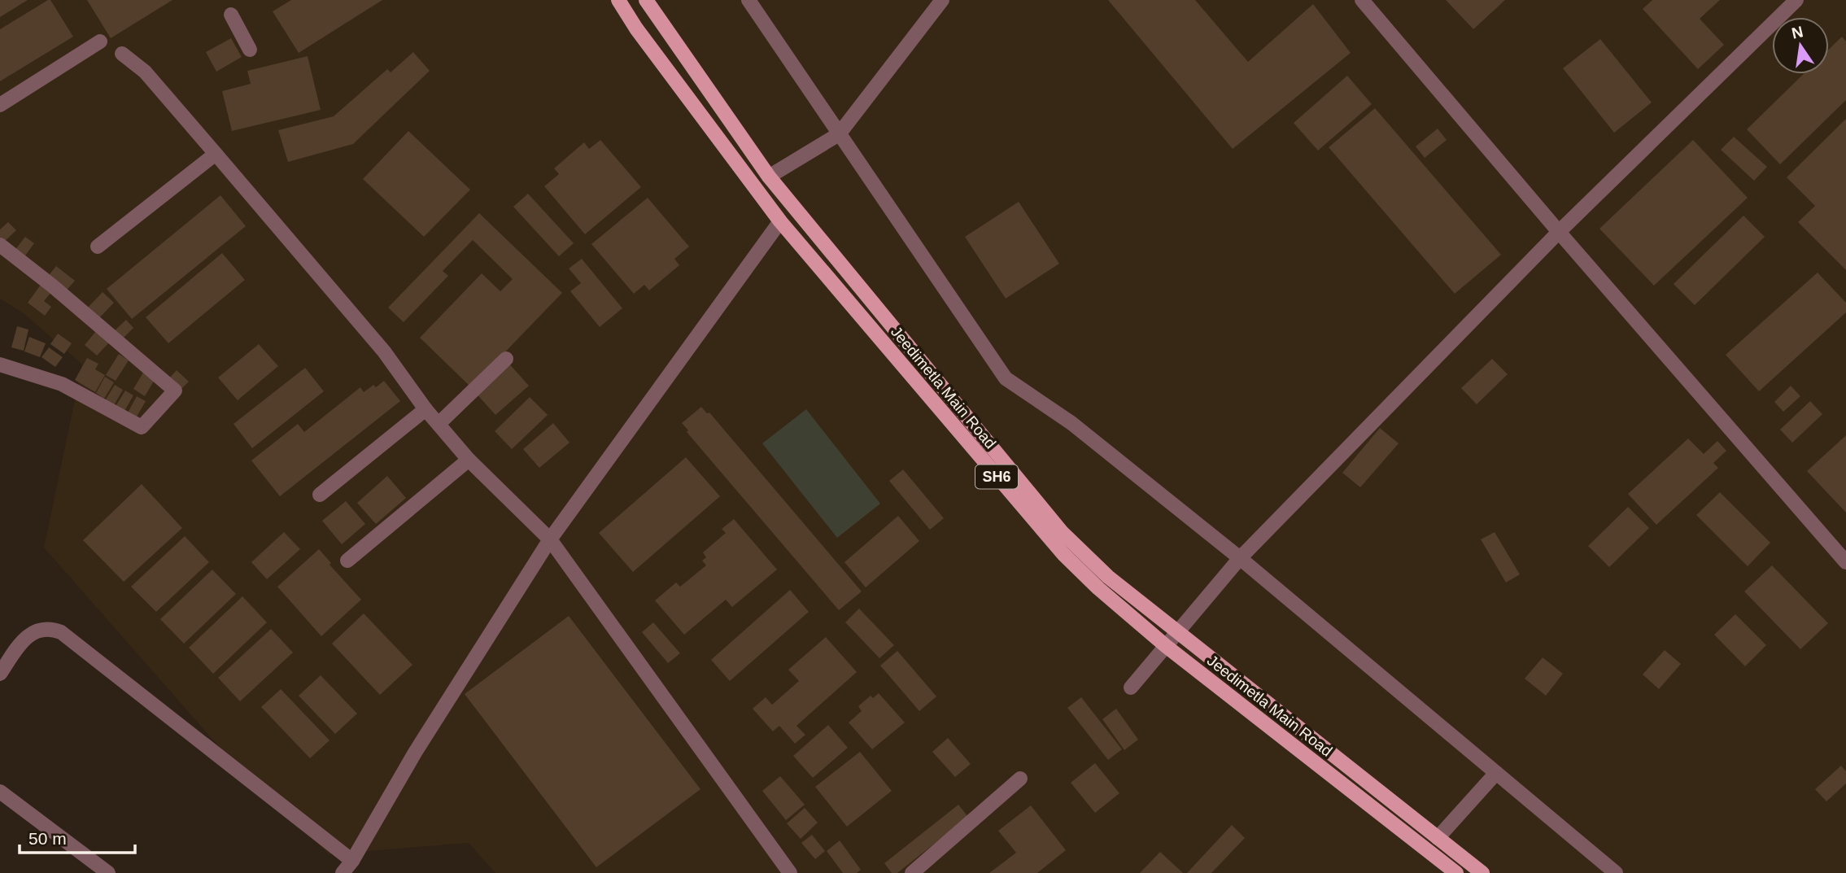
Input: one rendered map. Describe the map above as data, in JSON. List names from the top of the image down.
{
  "streets": {
    "main road": ["Jeedimetla Main Road", "SH6"]
  },
  "scale_bar": "50 m",
  "north": "top"
}
